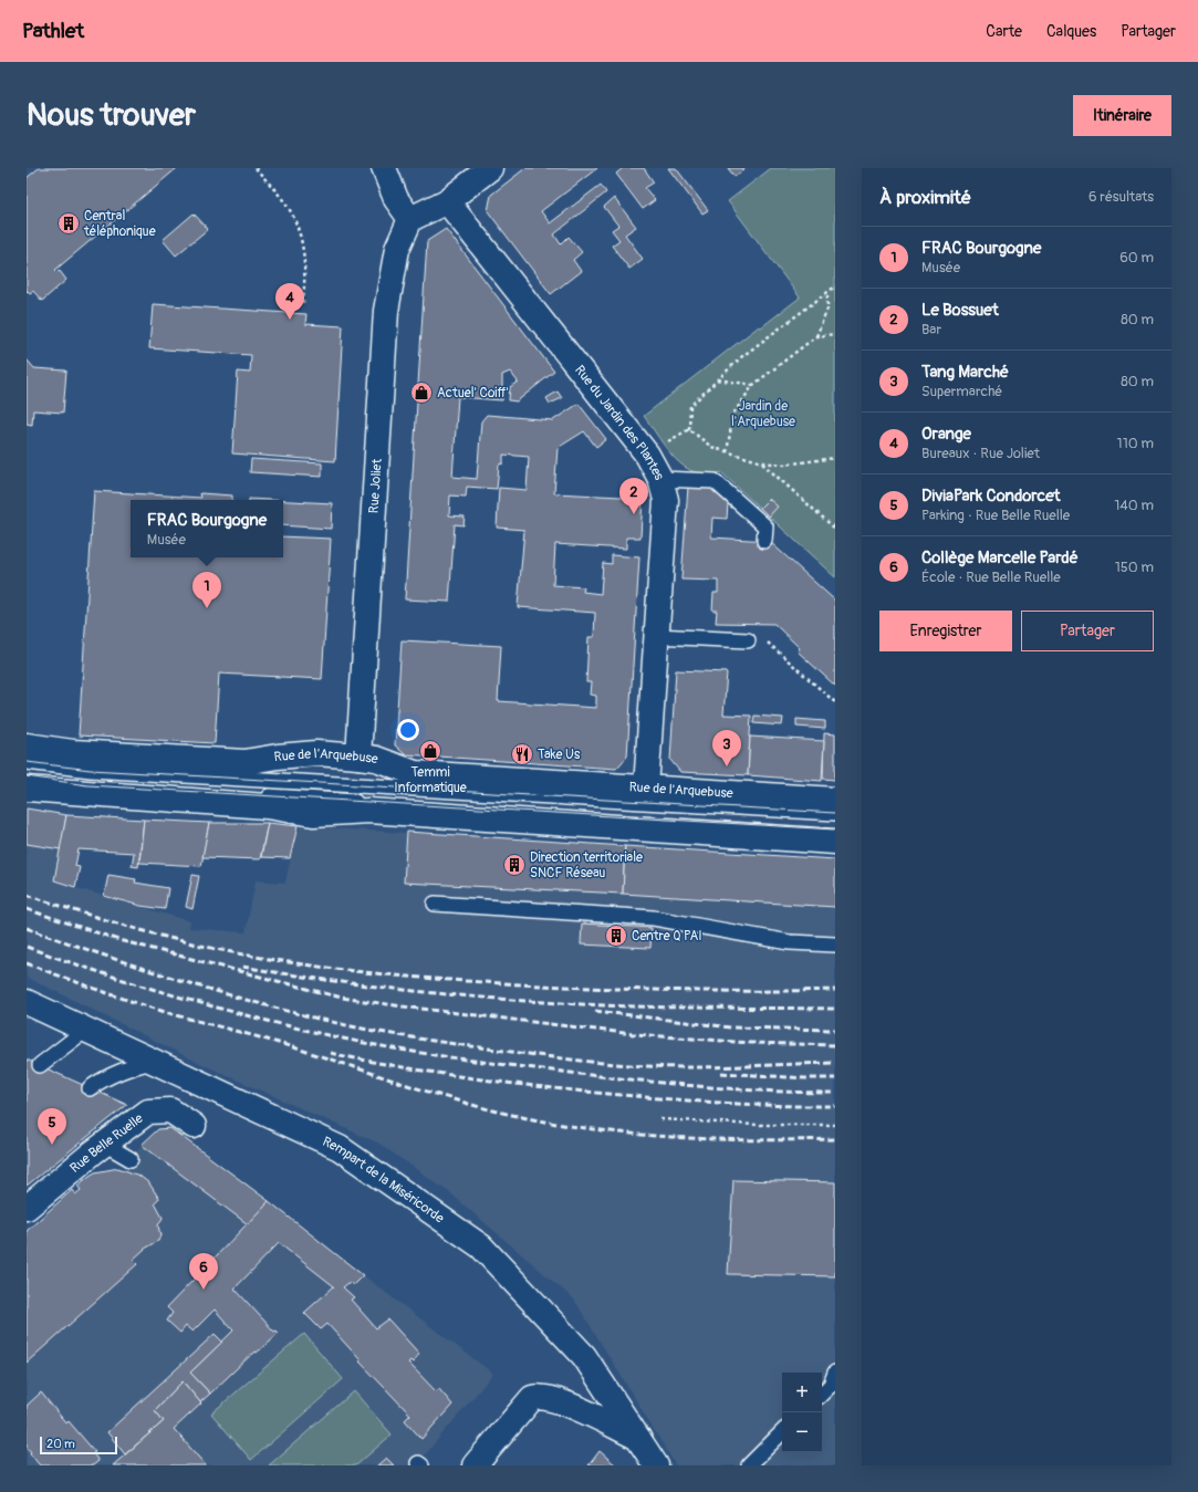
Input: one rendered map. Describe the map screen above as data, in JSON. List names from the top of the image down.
{
  "streets": {
    "street": [
      "Rue du Jardin des Plantes",
      "Rue Joliet",
      "Rue de l'Arquebuse",
      "Rue Belle Ruelle",
      "Rempart de la Miséricorde"
    ]
  },
  "crossings": [
    ["Rue du Jardin des Plantes", "Rue de l'Arquebuse"],
    ["Rue Joliet", "Rue de l'Arquebuse"]
  ],
  "parks": ["Jardin de l'Arquebuse"],
  "places": {
    "building": ["Central téléphonique", "Direction territoriale SNCF Réseau", "Centre Q PAI"],
    "shop": ["Actuel' Coiff'", "Temmi Informatique"],
    "restaurant": ["Take Us"]
  },
  "scale_bar": "20 m",
  "page": {
    "header": "Pathlet",
    "nav": ["Carte", "Calques", "Partager"],
    "buttons": [
      "Itinéraire",
      ["Enregistrer", "Partager"]
    ],
    "title": "Nous trouver",
    "heading": ["À proximité", "6 résultats"],
    "list": [
      {
        "mark": "1",
        "name": "FRAC Bourgogne",
        "note": "Musée",
        "value": "60 m"
      },
      {
        "mark": "2",
        "name": "Le Bossuet",
        "note": "Bar",
        "value": "80 m"
      },
      {
        "mark": "3",
        "name": "Tang Marché",
        "note": "Supermarché",
        "value": "80 m"
      },
      {
        "mark": "4",
        "name": "Orange",
        "note": "Bureaux · Rue Joliet",
        "value": "110 m"
      },
      {
        "mark": "5",
        "name": "DiviaPark Condorcet",
        "note": "Parking · Rue Belle Ruelle",
        "value": "140 m"
      },
      {
        "mark": "6",
        "name": "Collège Marcelle Pardé",
        "note": "École · Rue Belle Ruelle",
        "value": "150 m"
      }
    ],
    "pins": [
      "4",
      "2",
      "1",
      "3",
      "5",
      "6"
    ],
    "popup": ["FRAC Bourgogne", "Musée"],
    "map_buttons": ["+", "−"],
    "scale": "20 m"
  }
}
